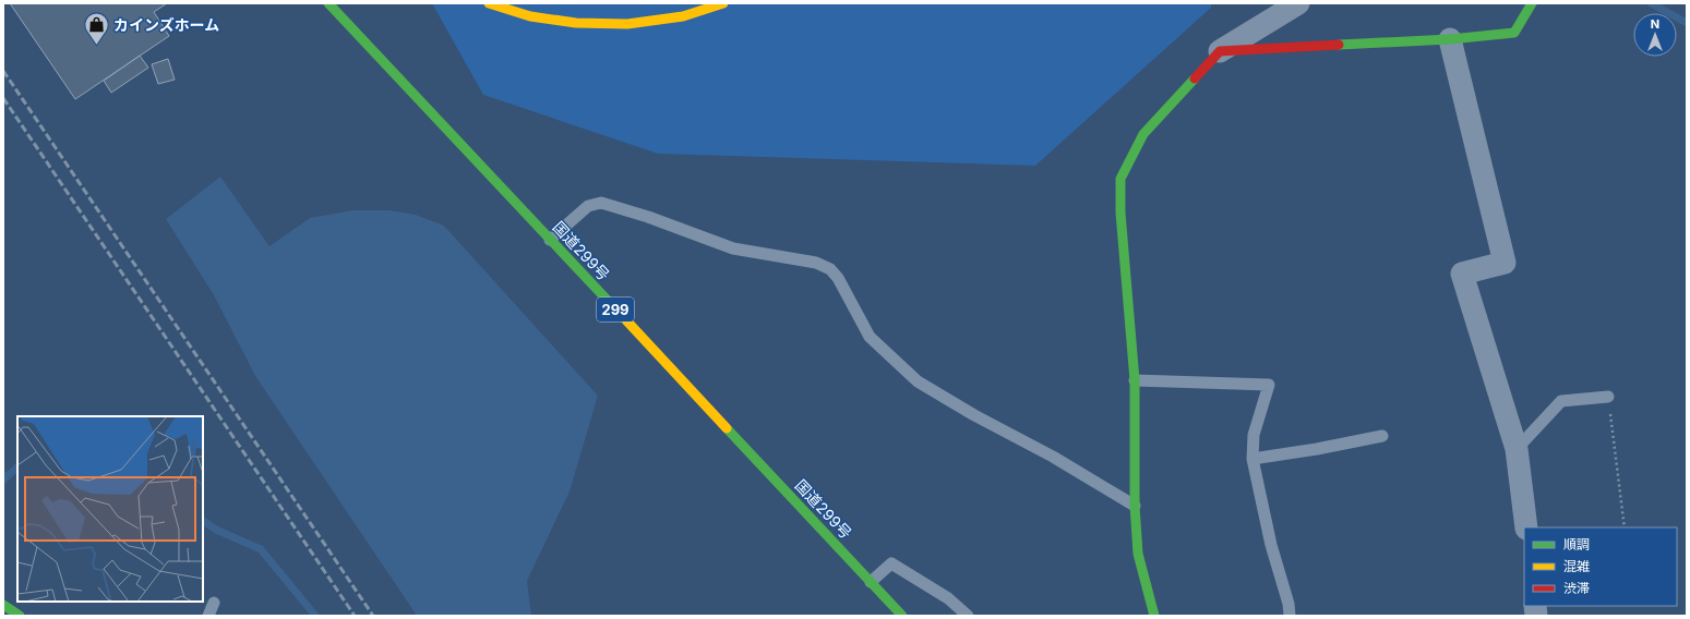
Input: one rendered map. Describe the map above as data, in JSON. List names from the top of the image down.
{
  "streets": {
    "main road": ["国道299号", "299"]
  },
  "places": {
    "shop": ["カインズホーム"]
  },
  "legend": ["順調", "混雑", "渋滞"],
  "north": "top"
}
